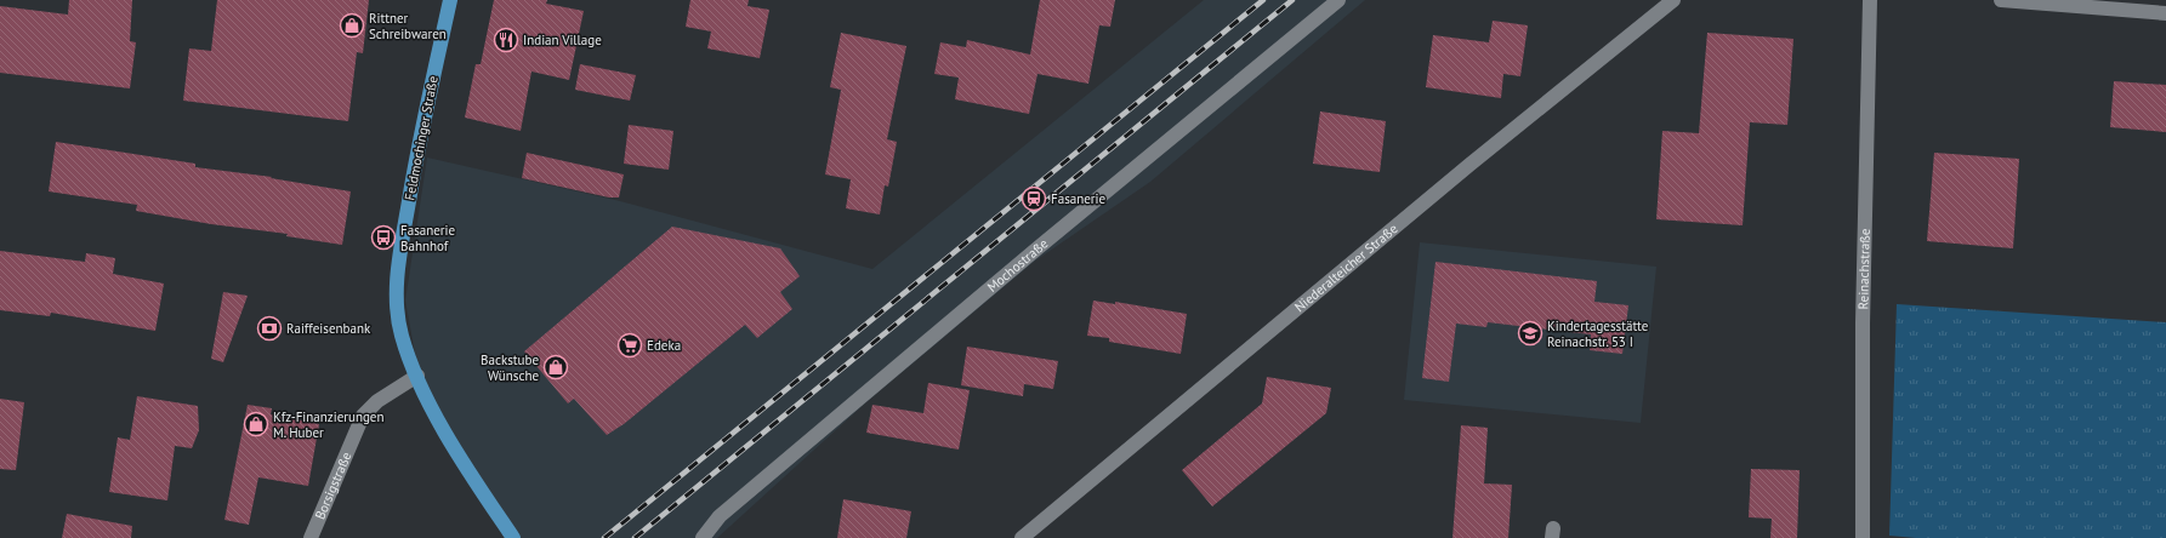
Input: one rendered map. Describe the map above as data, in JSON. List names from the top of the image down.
{
  "streets": {
    "main road": ["Feldmochinger Straße"],
    "street": [
      "Mochostraße",
      "Niederalteicher Straße",
      "Reinachstraße",
      "Borsigstraße"
    ]
  },
  "crossings": [
    ["Feldmochinger Straße", "Borsigstraße"]
  ],
  "places": {
    "shop": ["Rittner Schreibwaren", "Backstube Wünsche", "Kfz-Finanzierungen M. Huber"],
    "restaurant": ["Indian Village"],
    "station": ["Fasanerie"],
    "bus stop": ["Fasanerie Bahnhof"],
    "bank": ["Raiffeisenbank"],
    "school or university": ["Kindertagesstätte Reinachstr. 53 I"],
    "supermarket": ["Edeka"]
  }
}
